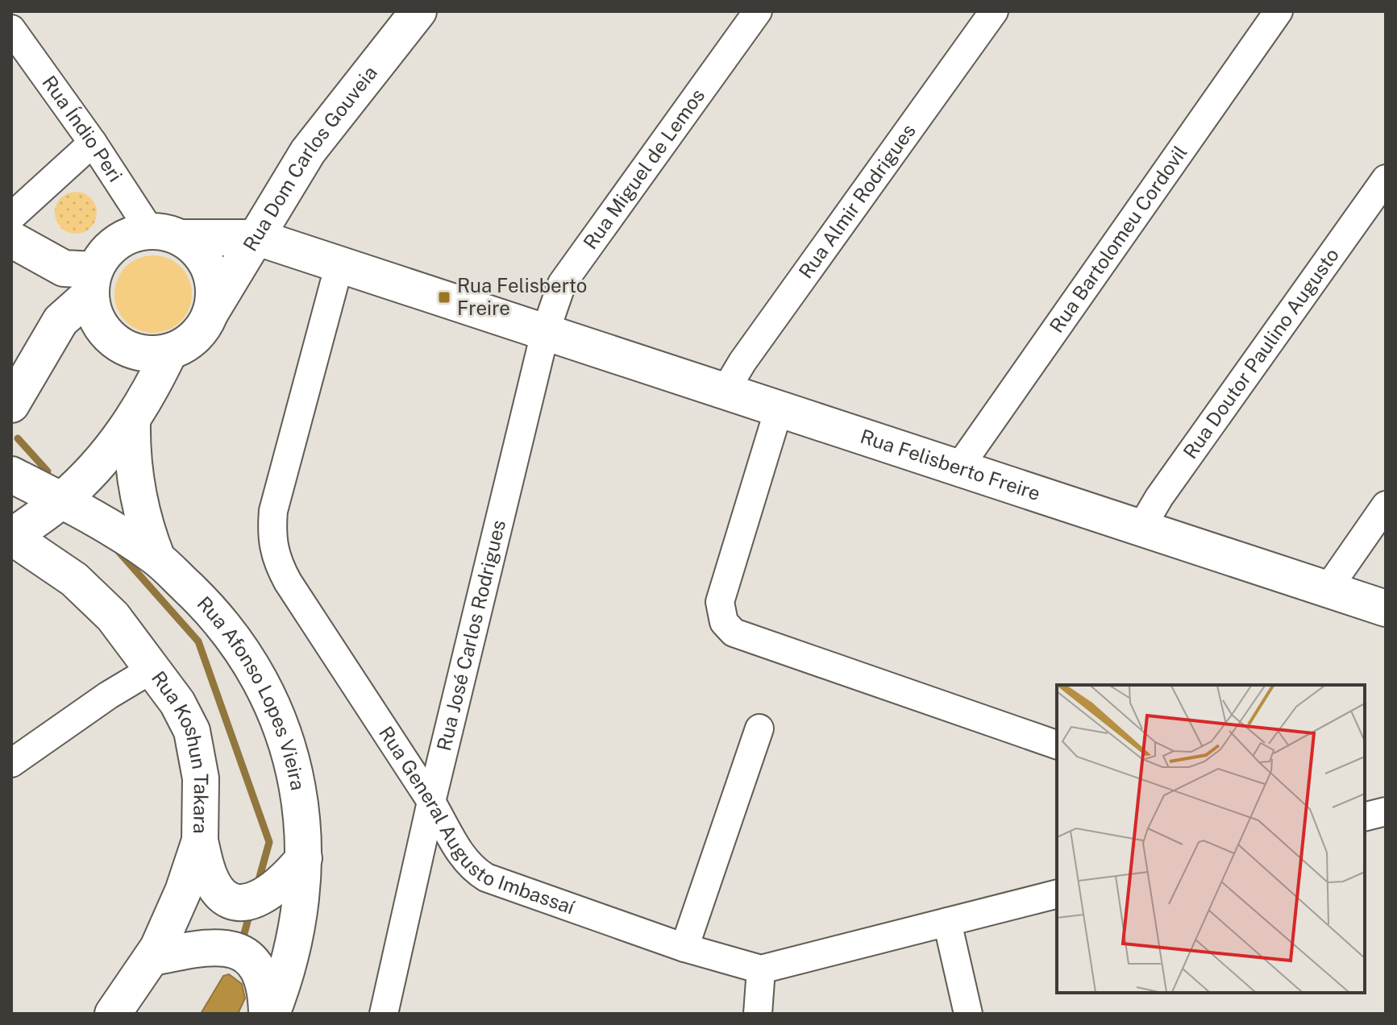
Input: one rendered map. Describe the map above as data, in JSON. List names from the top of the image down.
{
  "streets": {
    "main road": [
      "Rua Dom Carlos Gouveia",
      "Rua Felisberto Freire",
      "Rua Afonso Lopes Vieira",
      "Rua Koshun Takara"
    ],
    "street": [
      "Rua Índio Peri",
      "Rua Miguel de Lemos",
      "Rua Almir Rodrigues",
      "Rua Bartolomeu Cordovil",
      "Rua Doutor Paulino Augusto",
      "Rua José Carlos Rodrigues",
      "Rua General Augusto Imbassaí"
    ]
  },
  "crossings": [
    ["Rua Índio Peri", "Rua Dom Carlos Gouveia"],
    ["Rua Índio Peri", "Rua Felisberto Freire"],
    ["Rua Dom Carlos Gouveia", "Rua Felisberto Freire"],
    ["Rua Miguel de Lemos", "Rua Felisberto Freire"],
    ["Rua Miguel de Lemos", "Rua José Carlos Rodrigues"],
    ["Rua Almir Rodrigues", "Rua Felisberto Freire"],
    ["Rua Bartolomeu Cordovil", "Rua Felisberto Freire"],
    ["Rua Doutor Paulino Augusto", "Rua Felisberto Freire"],
    ["Rua Felisberto Freire", "Rua José Carlos Rodrigues"],
    ["Rua Felisberto Freire", "Rua General Augusto Imbassaí"],
    ["Rua José Carlos Rodrigues", "Rua General Augusto Imbassaí"]
  ],
  "places": {
    "transit": ["Rua Felisberto Freire"]
  }
}
